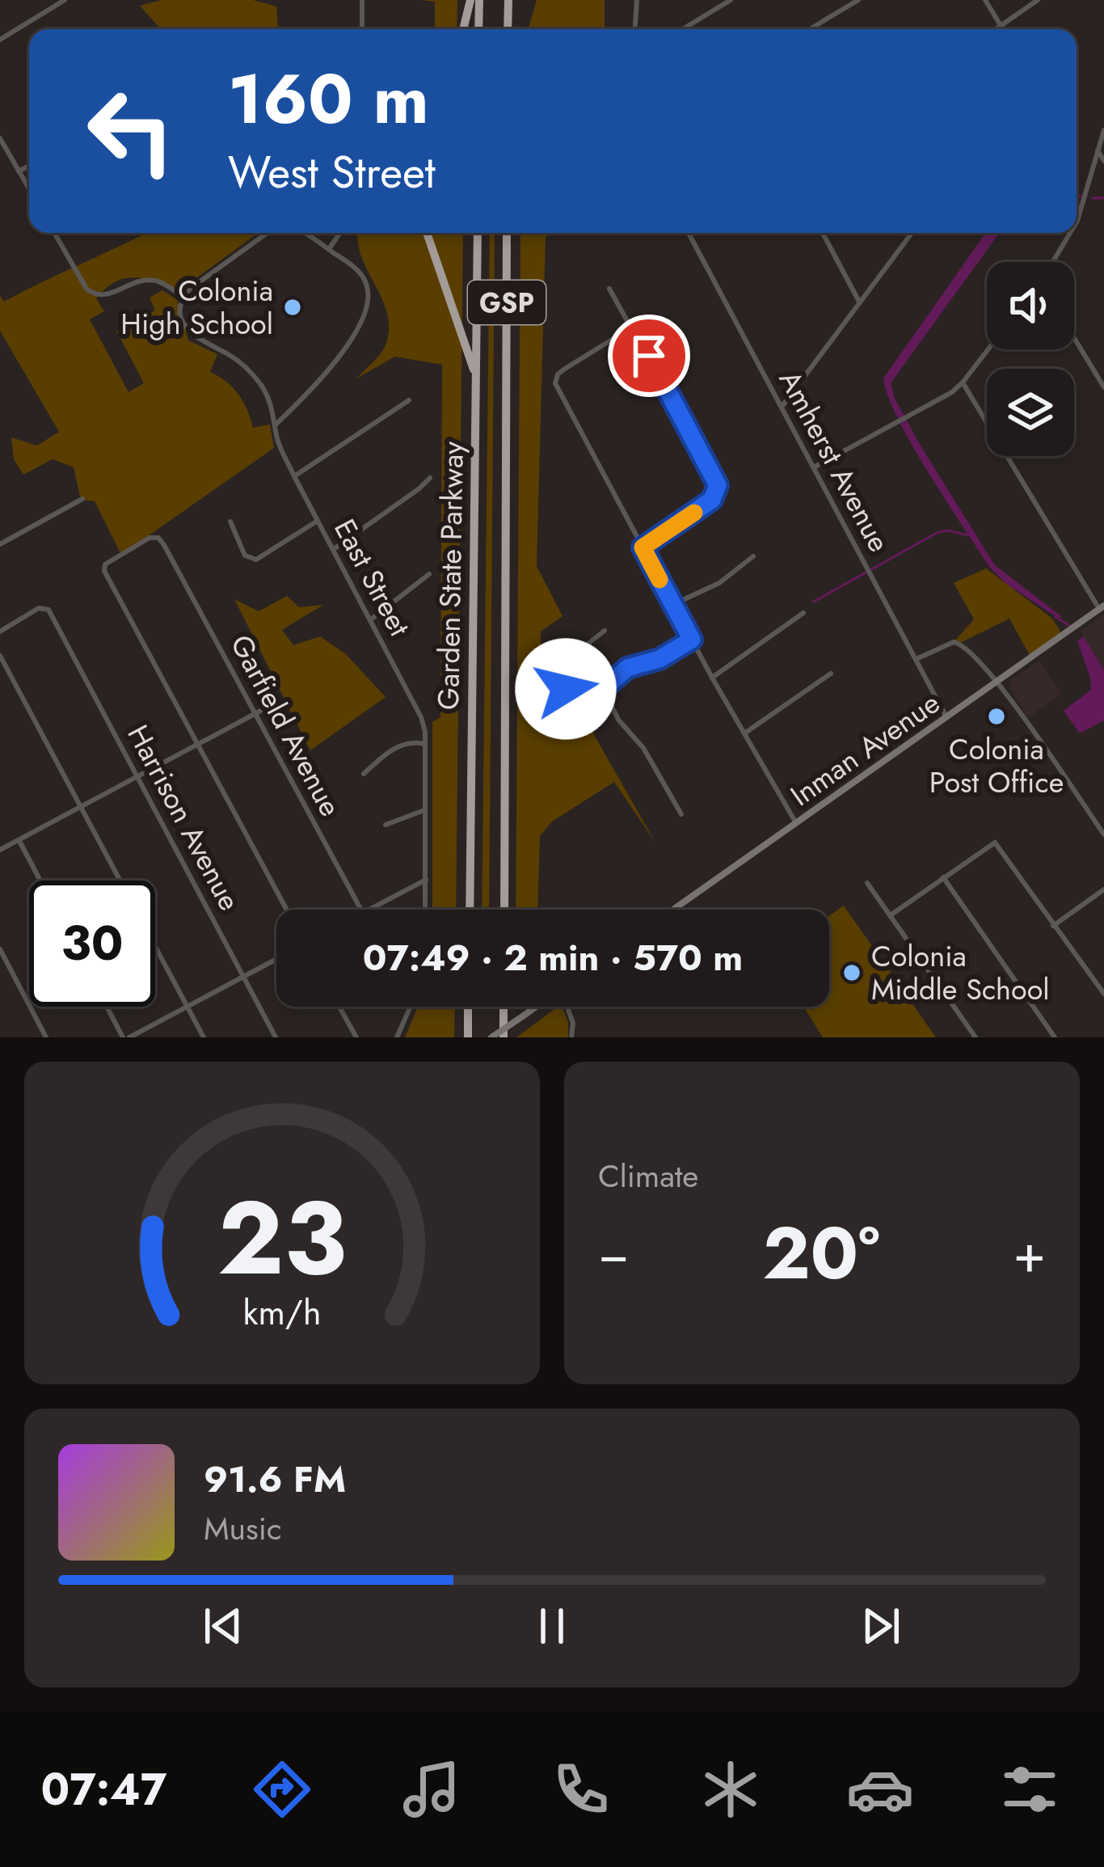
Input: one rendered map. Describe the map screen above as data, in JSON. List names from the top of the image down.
{
  "streets": {
    "highway": ["GSP", "Garden State Parkway"],
    "main road": ["Inman Avenue"],
    "street": [
      "Amherst Avenue",
      "East Street",
      "Garfield Avenue",
      "Harrison Avenue"
    ]
  },
  "crossings": [
    ["Amherst Avenue", "Inman Avenue"]
  ],
  "places": ["Colonia High School", "Colonia Post Office", "Colonia Middle School"],
  "page": {
    "turn": ["160 m", "West Street"],
    "limit": "30",
    "trip": "07:49 · 2 min · 570 m",
    "tile": "Climate",
    "heat": ["−", "20°", "+"],
    "song": ["91.6 FM", "Music"],
    "tabs": "07:47",
    "gauge": ["23", "km/h"]
  }
}
